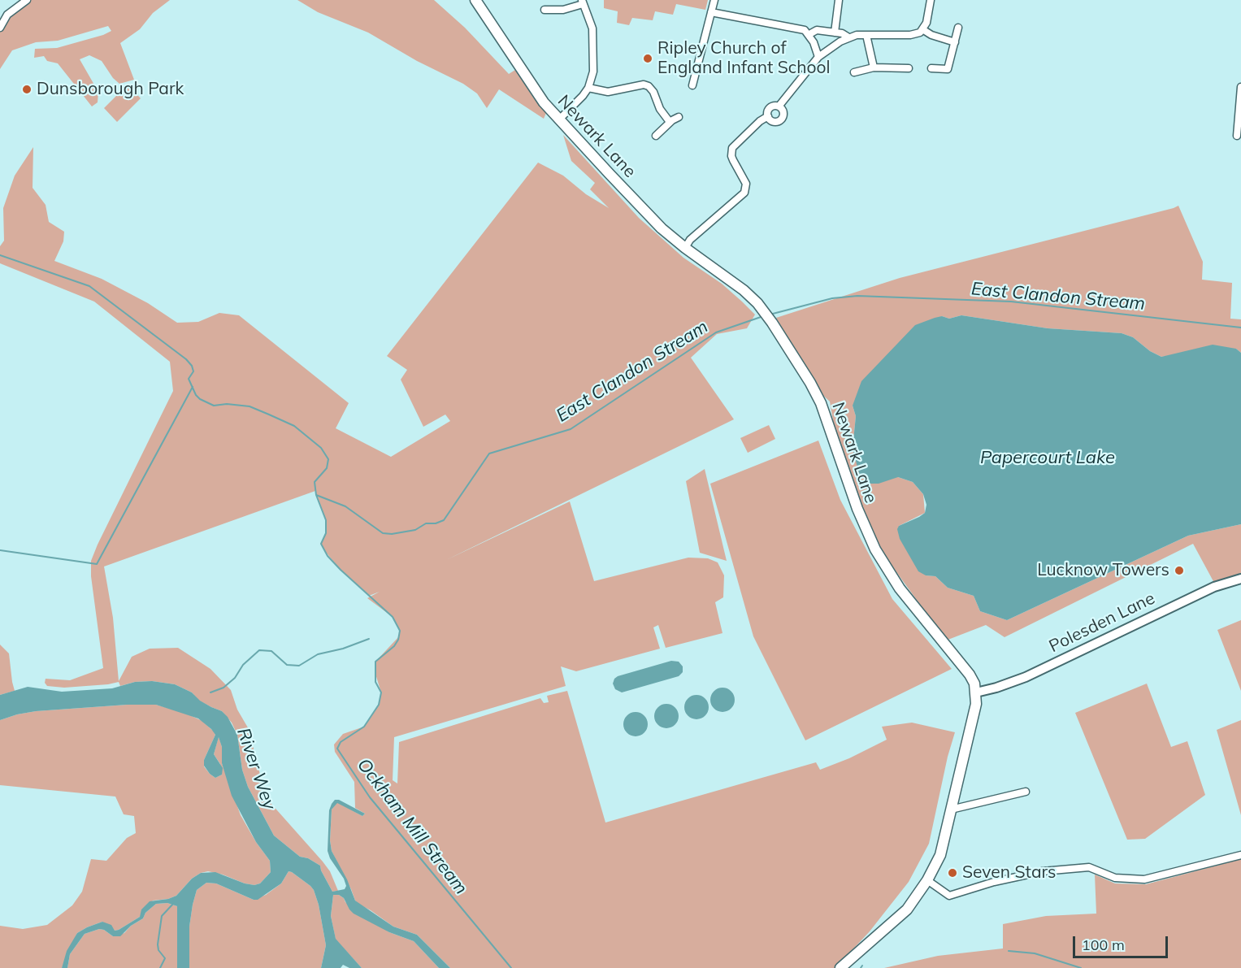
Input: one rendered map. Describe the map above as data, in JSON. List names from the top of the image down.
{
  "streets": {
    "main road": ["Newark Lane"],
    "street": ["Polesden Lane"]
  },
  "crossings": [
    ["Newark Lane", "Polesden Lane"]
  ],
  "water": [
    "East Clandon Stream",
    "Papercourt Lake",
    "River Wey",
    "Ockham Mill Stream"
  ],
  "places": [
    "Ripley Church of England Infant School",
    "Dunsborough Park",
    "Lucknow Towers",
    "Seven Stars"
  ],
  "scale_bar": "100 m"
}
